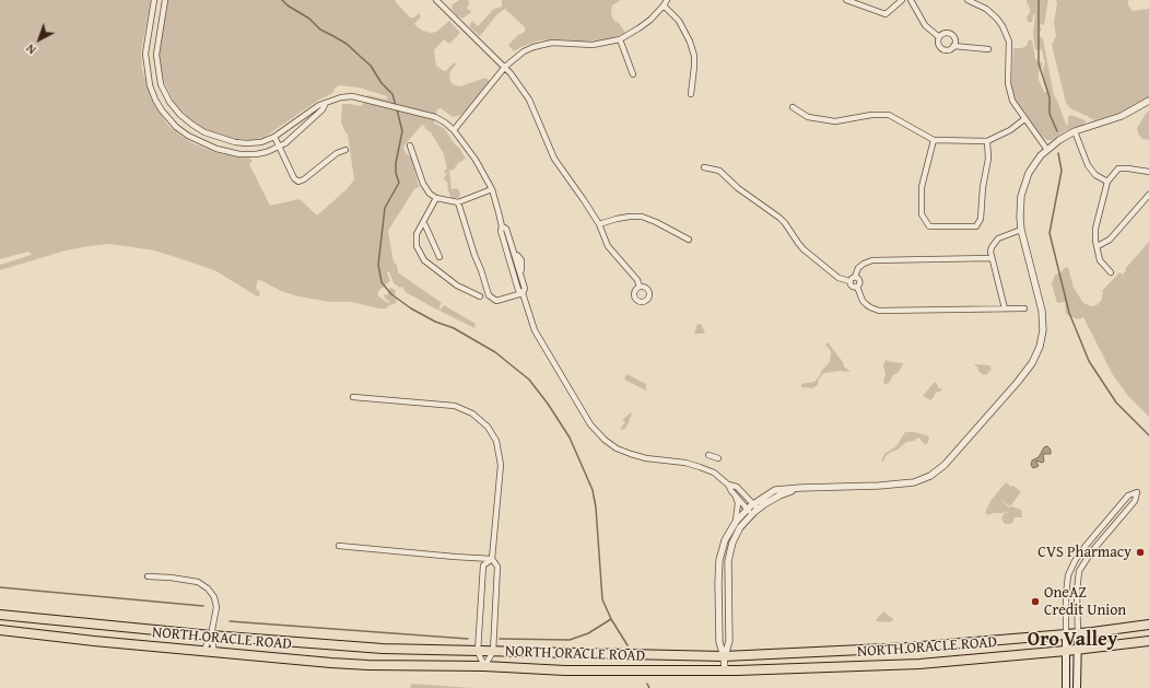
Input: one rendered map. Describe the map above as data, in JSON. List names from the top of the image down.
{
  "streets": {
    "highway": ["NORTH ORACLE ROAD"]
  },
  "districts": ["Oro Valley"],
  "places": ["CVS Pharmacy", "OneAZ Credit Union"],
  "north": "bottom left"
}
